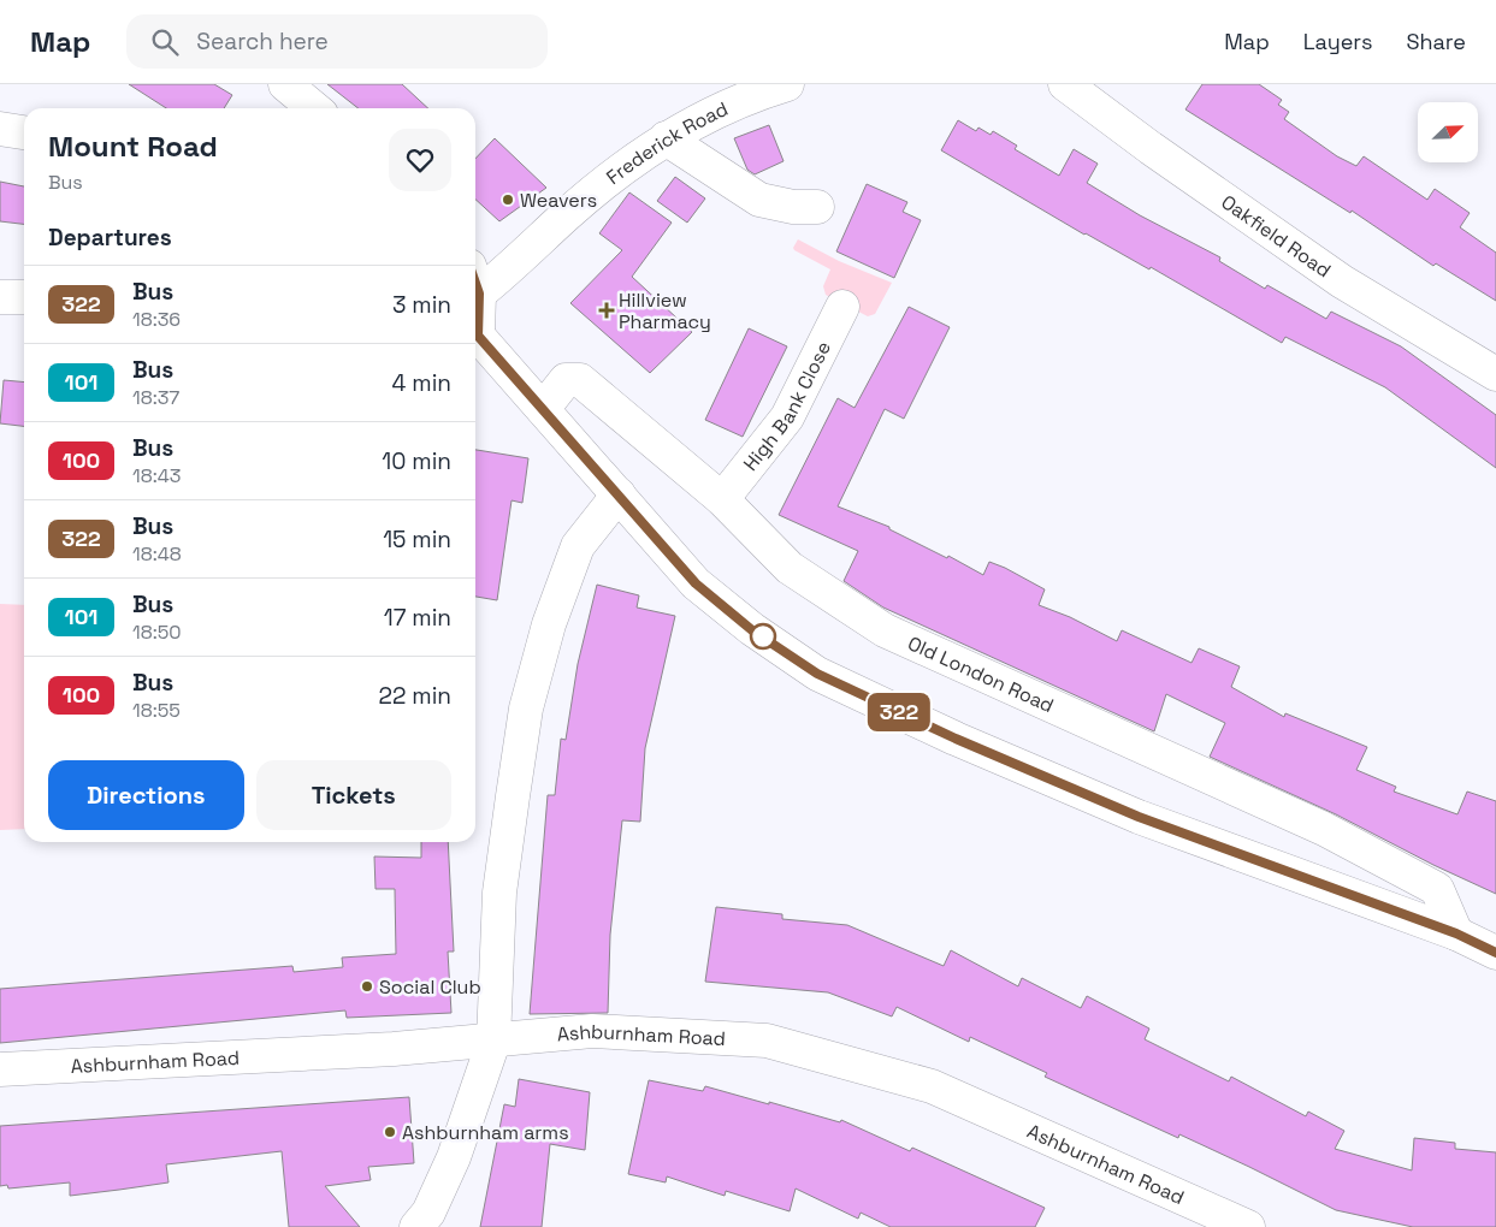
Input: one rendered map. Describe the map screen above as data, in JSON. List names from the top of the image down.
{
  "streets": {
    "main road": [
      "Frederick Road",
      "Oakfield Road",
      "High Bank Close",
      "Old London Road",
      "Ashburnham Road"
    ]
  },
  "crossings": [
    ["High Bank Close", "Old London Road"]
  ],
  "places": {
    "other": ["Weavers", "Social Club", "Ashburnham arms"],
    "health": ["Hillview Pharmacy"]
  },
  "lines": ["bus line 322"],
  "north": "top right",
  "page": {
    "header": "Map",
    "search": "Search here",
    "nav": ["Map", "Layers", "Share"],
    "on_map": "322",
    "heading": [
      ["Mount Road", "Bus"],
      "Departures"
    ],
    "list": [
      {
        "mark": "322",
        "name": "Bus",
        "note": "18:36",
        "value": "3 min"
      },
      {
        "mark": "101",
        "name": "Bus",
        "note": "18:37",
        "value": "4 min"
      },
      {
        "mark": "100",
        "name": "Bus",
        "note": "18:43",
        "value": "10 min"
      },
      {
        "mark": "322",
        "name": "Bus",
        "note": "18:48",
        "value": "15 min"
      },
      {
        "mark": "101",
        "name": "Bus",
        "note": "18:50",
        "value": "17 min"
      },
      {
        "mark": "100",
        "name": "Bus",
        "note": "18:55",
        "value": "22 min"
      }
    ],
    "buttons": ["Directions", "Tickets"]
  }
}
